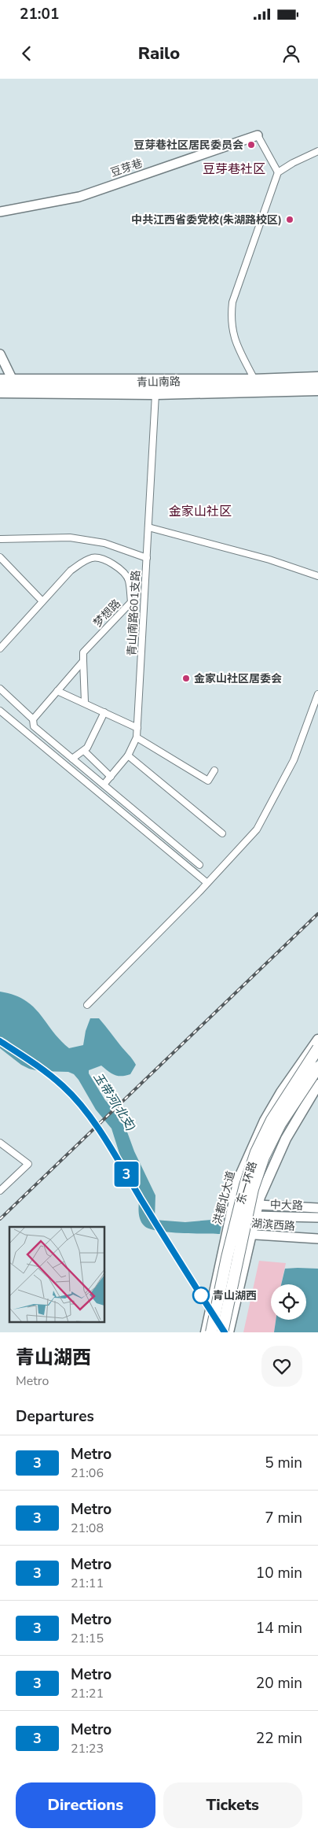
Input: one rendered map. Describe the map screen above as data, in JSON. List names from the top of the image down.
{
  "streets": {
    "highway": ["东一环路"],
    "main road": [
      "豆芽巷",
      "青山南路",
      "洪都北大道",
      "中大路",
      "湖滨西路"
    ],
    "street": ["梦想路", "青山南路601支路"]
  },
  "crossings": [
    ["青山南路", "青山南路601支路"],
    ["洪都北大道", "湖滨西路"]
  ],
  "districts": ["豆芽巷社区", "金家山社区"],
  "water": ["玉带河(北支)"],
  "places": [
    "豆芽巷社区居民委员会",
    "中共江西省委党校(朱湖路校区)",
    "金家山社区居委会",
    "青山湖西"
  ],
  "lines": ["metro line 3"],
  "page": {
    "status": "21:01",
    "header": "Railo",
    "on_map": "3",
    "heading": [
      ["青山湖西", "Metro"],
      "Departures"
    ],
    "list": [
      {
        "mark": "3",
        "name": "Metro",
        "note": "21:06",
        "value": "5 min"
      },
      {
        "mark": "3",
        "name": "Metro",
        "note": "21:08",
        "value": "7 min"
      },
      {
        "mark": "3",
        "name": "Metro",
        "note": "21:11",
        "value": "10 min"
      },
      {
        "mark": "3",
        "name": "Metro",
        "note": "21:15",
        "value": "14 min"
      },
      {
        "mark": "3",
        "name": "Metro",
        "note": "21:21",
        "value": "20 min"
      },
      {
        "mark": "3",
        "name": "Metro",
        "note": "21:23",
        "value": "22 min"
      }
    ],
    "buttons": ["Directions", "Tickets"]
  }
}
